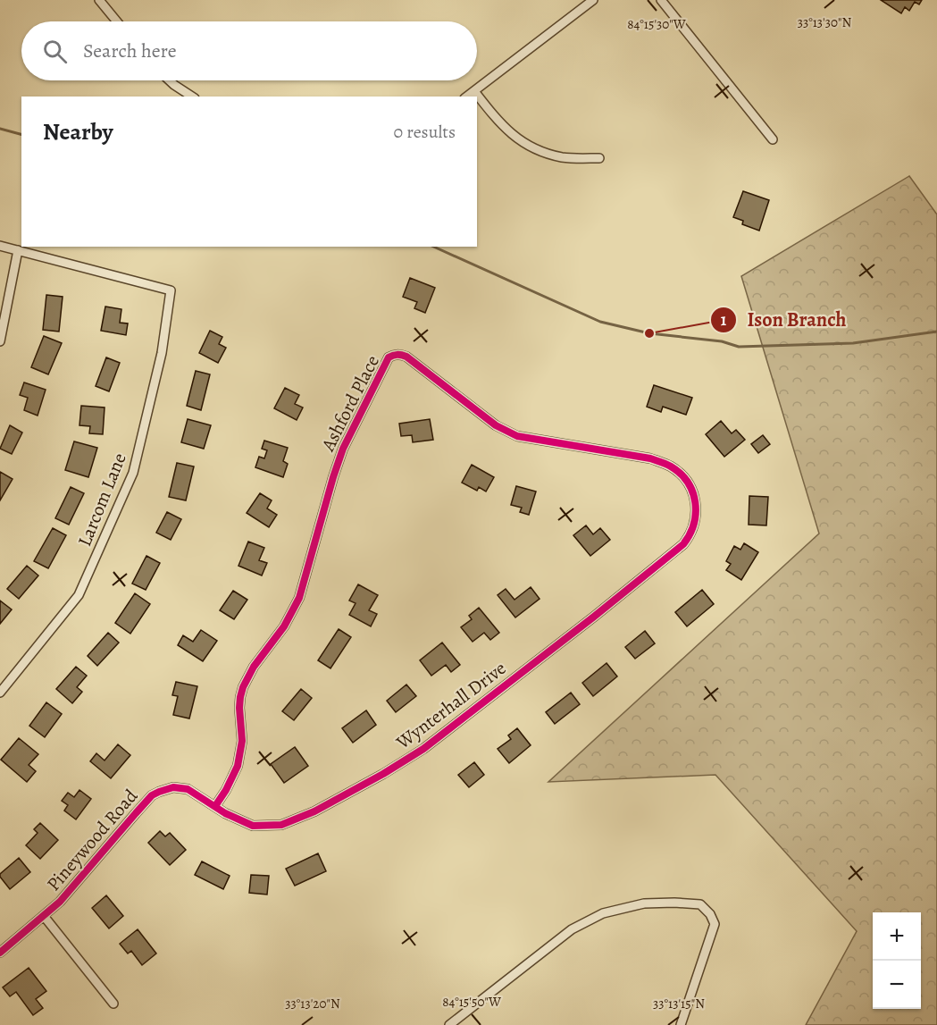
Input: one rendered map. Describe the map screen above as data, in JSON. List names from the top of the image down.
{
  "streets": {
    "street": [
      "Ashford Place",
      "Larcom Lane",
      "Wynterhall Drive",
      "Pineywood Road"
    ]
  },
  "crossings": [
    ["Ashford Place", "Wynterhall Drive"],
    ["Ashford Place", "Pineywood Road"],
    ["Wynterhall Drive", "Pineywood Road"]
  ],
  "places": ["Ison Branch"],
  "page": {
    "search": "Search here",
    "heading": ["Nearby", "0 results"],
    "map_buttons": ["+", "−"]
  },
  "coordinates": [
    "33°13'30\"N",
    "84°15'30\"W",
    "84°15'50\"W",
    "33°13'20\"N",
    "33°13'15\"N"
  ]
}
